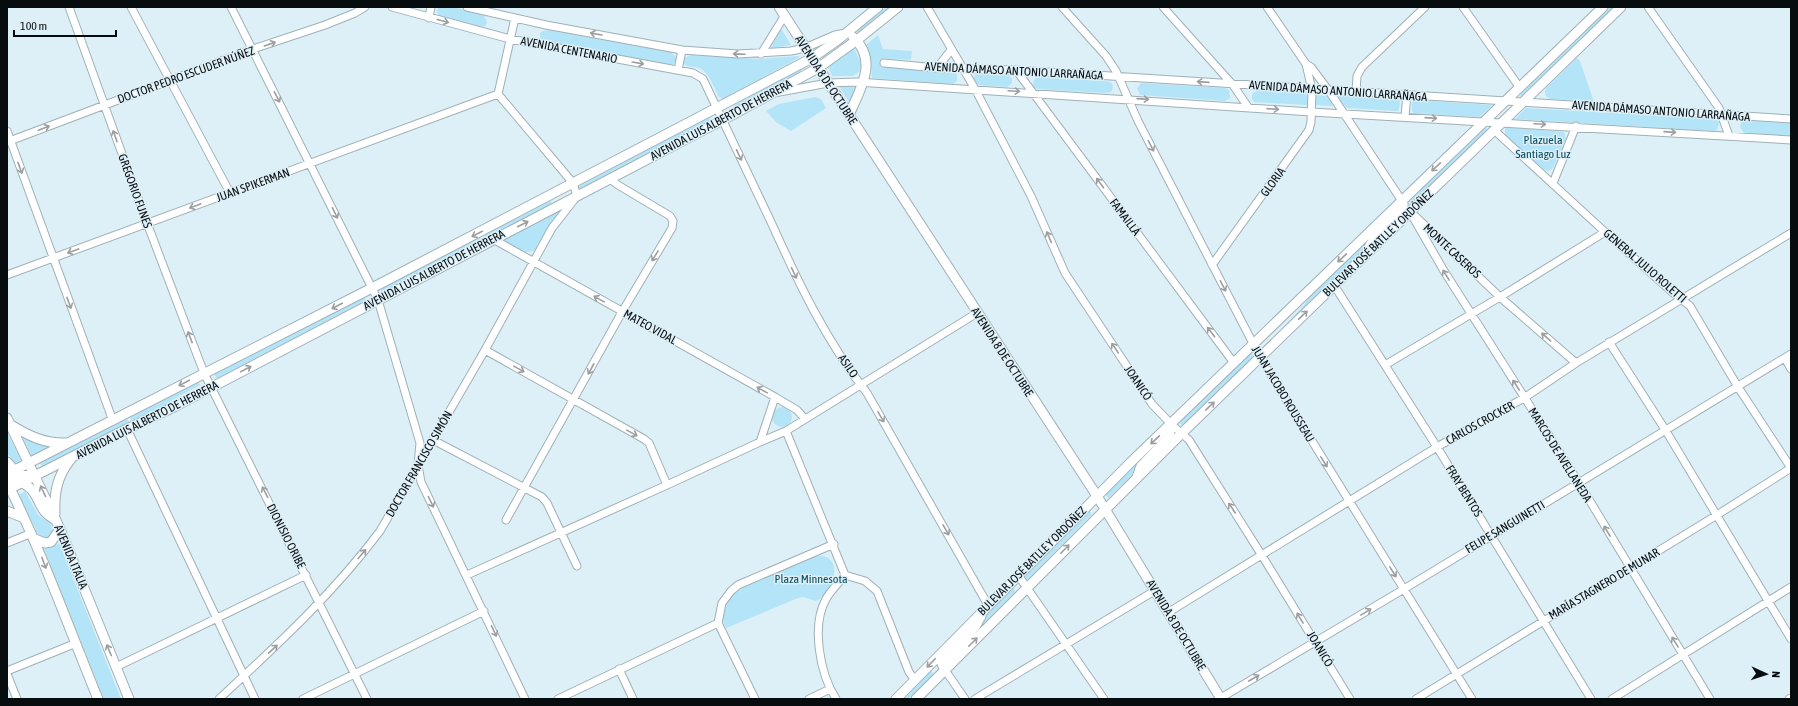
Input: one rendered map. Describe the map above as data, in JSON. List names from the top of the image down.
{
  "streets": {
    "main road": [
      "AVENIDA 8 DE OCTUBRE",
      "AVENIDA LUIS ALBERTO DE HERRERA",
      "BULEVAR JOSÉ BATLLE Y ORDÓÑEZ",
      "AVENIDA ITALIA"
    ],
    "street": [
      "AVENIDA CENTENARIO",
      "AVENIDA DÁMASO ANTONIO LARRAÑAGA",
      "DOCTOR PEDRO ESCUDER NÚÑEZ",
      "GLORIA",
      "JUAN SPIKERMAN",
      "GREGORIO FUNES",
      "FAMAILLÁ",
      "MONTE CASEROS",
      "GENERAL JULIO ROLETTI",
      "MATEO VIDAL",
      "ASILO",
      "JOANICÓ",
      "JUAN JACOBO ROUSSEAU",
      "CARLOS CROCKER",
      "MARCOS DE AVELLANEDA",
      "DOCTOR FRANCISCO SIMÓN",
      "FRAY BENTOS",
      "FELIPE SANGUINETTI",
      "DIONISIO ORIBE",
      "MARÍA STAGNERO DE MUNAR"
    ]
  },
  "crossings": [
    ["AVENIDA CENTENARIO", "AVENIDA 8 DE OCTUBRE"],
    ["AVENIDA CENTENARIO", "AVENIDA LUIS ALBERTO DE HERRERA"],
    ["AVENIDA CENTENARIO", "ASILO"],
    ["AVENIDA DÁMASO ANTONIO LARRAÑAGA", "AVENIDA 8 DE OCTUBRE"],
    ["AVENIDA DÁMASO ANTONIO LARRAÑAGA", "AVENIDA LUIS ALBERTO DE HERRERA"],
    ["AVENIDA DÁMASO ANTONIO LARRAÑAGA", "GLORIA"],
    ["AVENIDA DÁMASO ANTONIO LARRAÑAGA", "FAMAILLÁ"],
    ["AVENIDA DÁMASO ANTONIO LARRAÑAGA", "BULEVAR JOSÉ BATLLE Y ORDÓÑEZ"],
    ["AVENIDA DÁMASO ANTONIO LARRAÑAGA", "MONTE CASEROS"],
    ["AVENIDA DÁMASO ANTONIO LARRAÑAGA", "GENERAL JULIO ROLETTI"],
    ["AVENIDA DÁMASO ANTONIO LARRAÑAGA", "JOANICÓ"],
    ["AVENIDA DÁMASO ANTONIO LARRAÑAGA", "JUAN JACOBO ROUSSEAU"],
    ["DOCTOR PEDRO ESCUDER NÚÑEZ", "GREGORIO FUNES"],
    ["AVENIDA 8 DE OCTUBRE", "AVENIDA LUIS ALBERTO DE HERRERA"],
    ["AVENIDA 8 DE OCTUBRE", "BULEVAR JOSÉ BATLLE Y ORDÓÑEZ"],
    ["AVENIDA 8 DE OCTUBRE", "CARLOS CROCKER"],
    ["AVENIDA 8 DE OCTUBRE", "FELIPE SANGUINETTI"],
    ["AVENIDA LUIS ALBERTO DE HERRERA", "GREGORIO FUNES"],
    ["AVENIDA LUIS ALBERTO DE HERRERA", "MATEO VIDAL"],
    ["AVENIDA LUIS ALBERTO DE HERRERA", "ASILO"],
    ["AVENIDA LUIS ALBERTO DE HERRERA", "DOCTOR FRANCISCO SIMÓN"],
    ["AVENIDA LUIS ALBERTO DE HERRERA", "DIONISIO ORIBE"],
    ["AVENIDA LUIS ALBERTO DE HERRERA", "AVENIDA ITALIA"],
    ["GLORIA", "MONTE CASEROS"],
    ["GLORIA", "JUAN JACOBO ROUSSEAU"],
    ["JUAN SPIKERMAN", "GREGORIO FUNES"],
    ["GREGORIO FUNES", "DIONISIO ORIBE"],
    ["FAMAILLÁ", "BULEVAR JOSÉ BATLLE Y ORDÓÑEZ"],
    ["BULEVAR JOSÉ BATLLE Y ORDÓÑEZ", "MONTE CASEROS"],
    ["BULEVAR JOSÉ BATLLE Y ORDÓÑEZ", "GENERAL JULIO ROLETTI"],
    ["BULEVAR JOSÉ BATLLE Y ORDÓÑEZ", "ASILO"],
    ["BULEVAR JOSÉ BATLLE Y ORDÓÑEZ", "JOANICÓ"],
    ["BULEVAR JOSÉ BATLLE Y ORDÓÑEZ", "JUAN JACOBO ROUSSEAU"],
    ["BULEVAR JOSÉ BATLLE Y ORDÓÑEZ", "MARCOS DE AVELLANEDA"],
    ["BULEVAR JOSÉ BATLLE Y ORDÓÑEZ", "FRAY BENTOS"],
    ["MONTE CASEROS", "CARLOS CROCKER"],
    ["MONTE CASEROS", "MARCOS DE AVELLANEDA"],
    ["GENERAL JULIO ROLETTI", "CARLOS CROCKER"],
    ["GENERAL JULIO ROLETTI", "FELIPE SANGUINETTI"],
    ["GENERAL JULIO ROLETTI", "MARÍA STAGNERO DE MUNAR"],
    ["MATEO VIDAL", "DOCTOR FRANCISCO SIMÓN"],
    ["JOANICÓ", "CARLOS CROCKER"],
    ["JOANICÓ", "FELIPE SANGUINETTI"],
    ["JUAN JACOBO ROUSSEAU", "CARLOS CROCKER"],
    ["JUAN JACOBO ROUSSEAU", "FELIPE SANGUINETTI"],
    ["JUAN JACOBO ROUSSEAU", "MARÍA STAGNERO DE MUNAR"],
    ["CARLOS CROCKER", "MARCOS DE AVELLANEDA"],
    ["CARLOS CROCKER", "FRAY BENTOS"],
    ["MARCOS DE AVELLANEDA", "FELIPE SANGUINETTI"],
    ["MARCOS DE AVELLANEDA", "MARÍA STAGNERO DE MUNAR"],
    ["DOCTOR FRANCISCO SIMÓN", "DIONISIO ORIBE"],
    ["FRAY BENTOS", "FELIPE SANGUINETTI"],
    ["FRAY BENTOS", "MARÍA STAGNERO DE MUNAR"]
  ],
  "one_way": [
    "DOCTOR PEDRO ESCUDER NÚÑEZ",
    "JUAN SPIKERMAN",
    "GREGORIO FUNES",
    "FAMAILLÁ",
    "MATEO VIDAL",
    "ASILO",
    "JOANICÓ",
    "JUAN JACOBO ROUSSEAU",
    "MARCOS DE AVELLANEDA",
    "DIONISIO ORIBE"
  ],
  "parks": ["Plazuela Santiago Luz", "Plaza Minnesota"],
  "scale_bar": "100 m",
  "north": "right"
}
